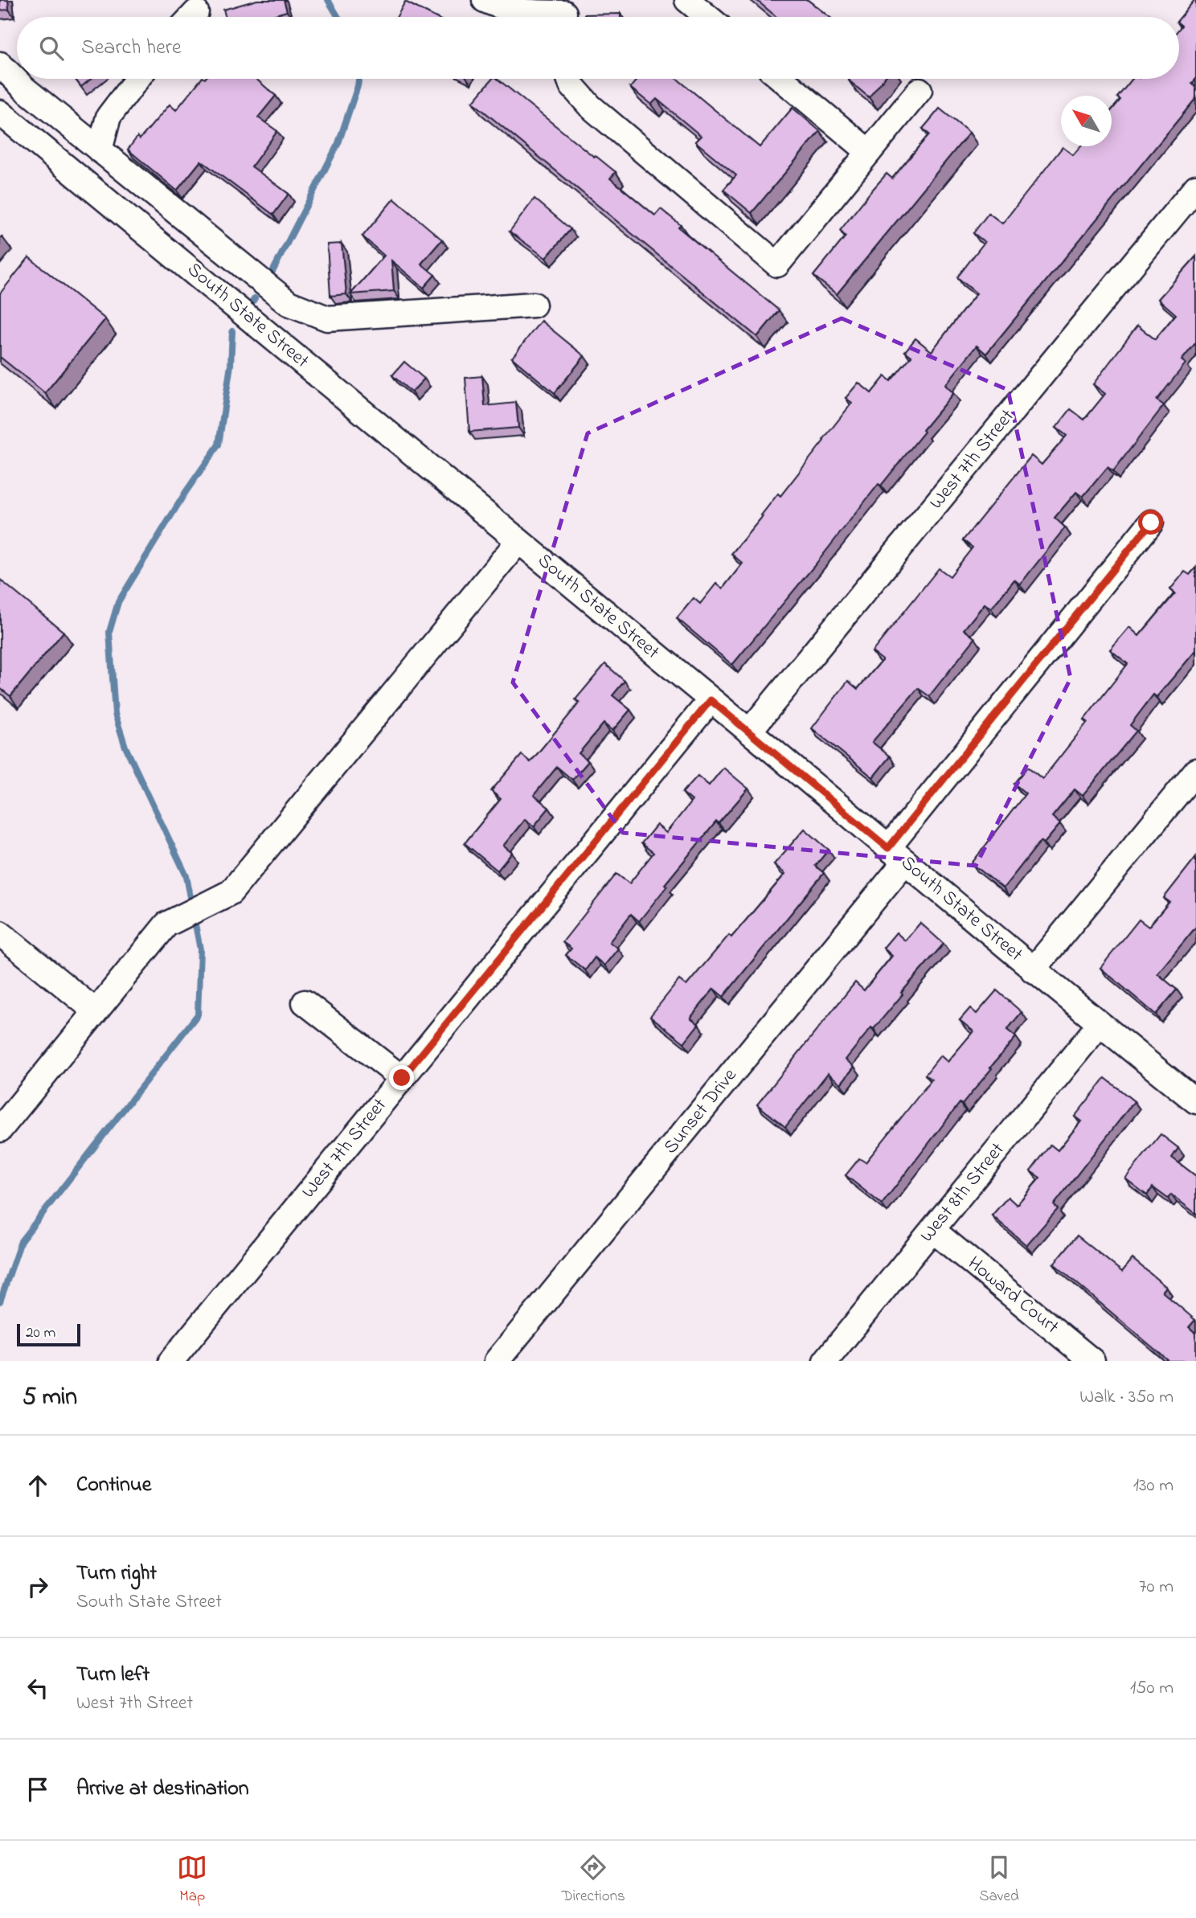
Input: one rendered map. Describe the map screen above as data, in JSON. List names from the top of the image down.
{
  "streets": {
    "street": [
      "South State Street",
      "West 7th Street",
      "Sunset Drive",
      "West 8th Street",
      "Howard Court"
    ]
  },
  "crossings": [
    ["South State Street", "West 7th Street"],
    ["South State Street", "Sunset Drive"],
    ["South State Street", "West 8th Street"],
    ["West 8th Street", "Howard Court"]
  ],
  "scale_bar": "20 m",
  "north": "top left",
  "page": {
    "search": "Search here",
    "scale": "20 m",
    "heading": ["5 min", "Walk · 350 m"],
    "list": [
      ["Continue", "130 m"],
      ["Turn right", "South State Street", "70 m"],
      ["Turn left", "West 7th Street", "150 m"],
      "Arrive at destination"
    ],
    "nav": ["Map", "Directions", "Saved"]
  }
}
